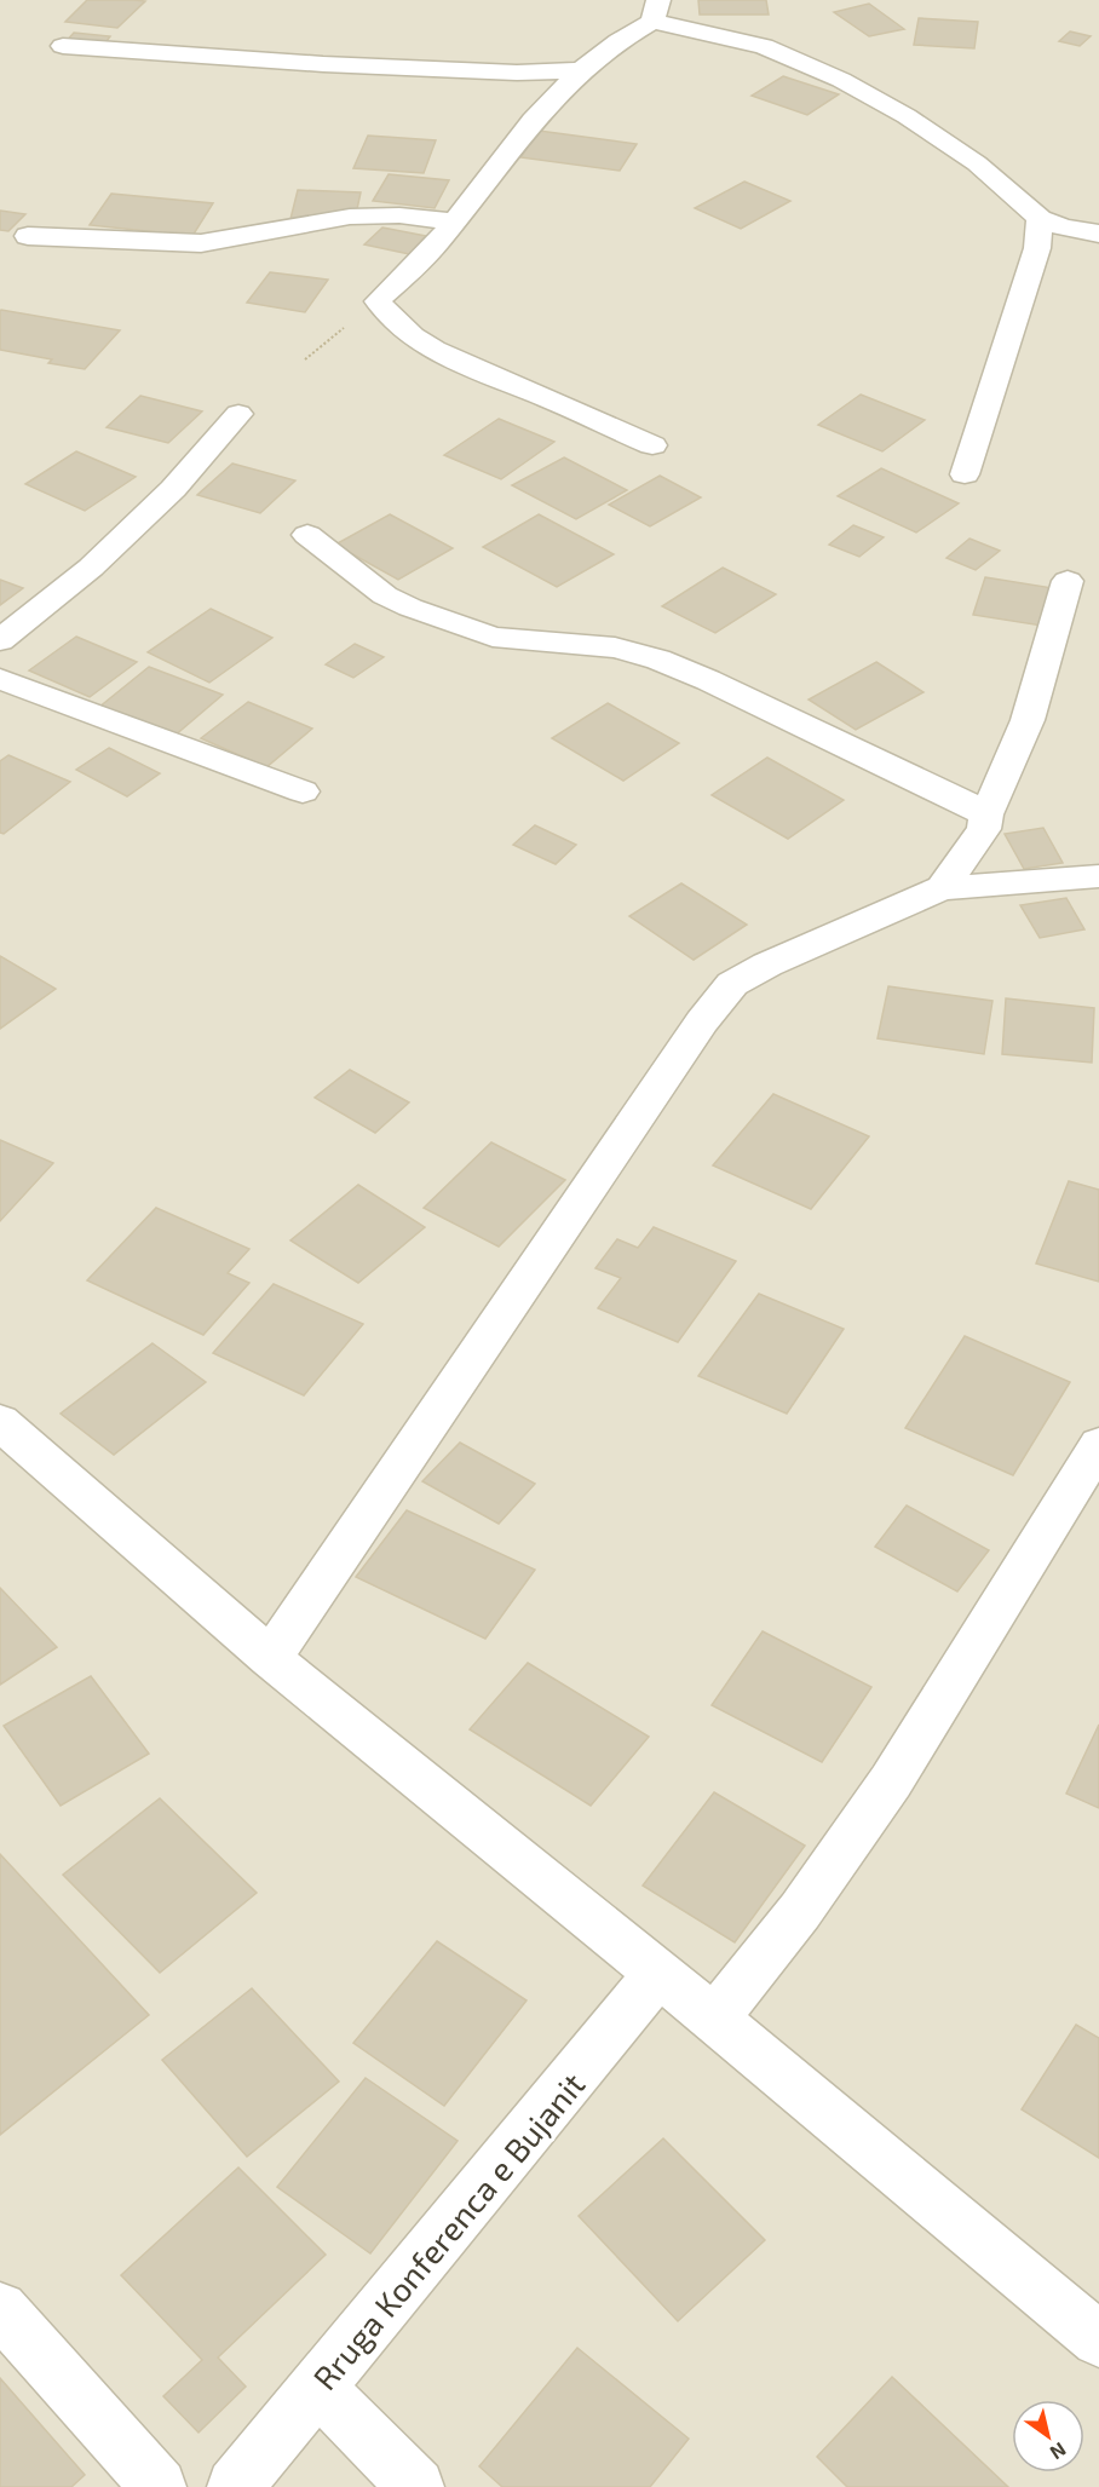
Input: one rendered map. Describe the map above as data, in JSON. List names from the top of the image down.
{
  "streets": {
    "street": ["Rruga Konferenca e Bujanit"]
  },
  "north": "bottom right"
}
